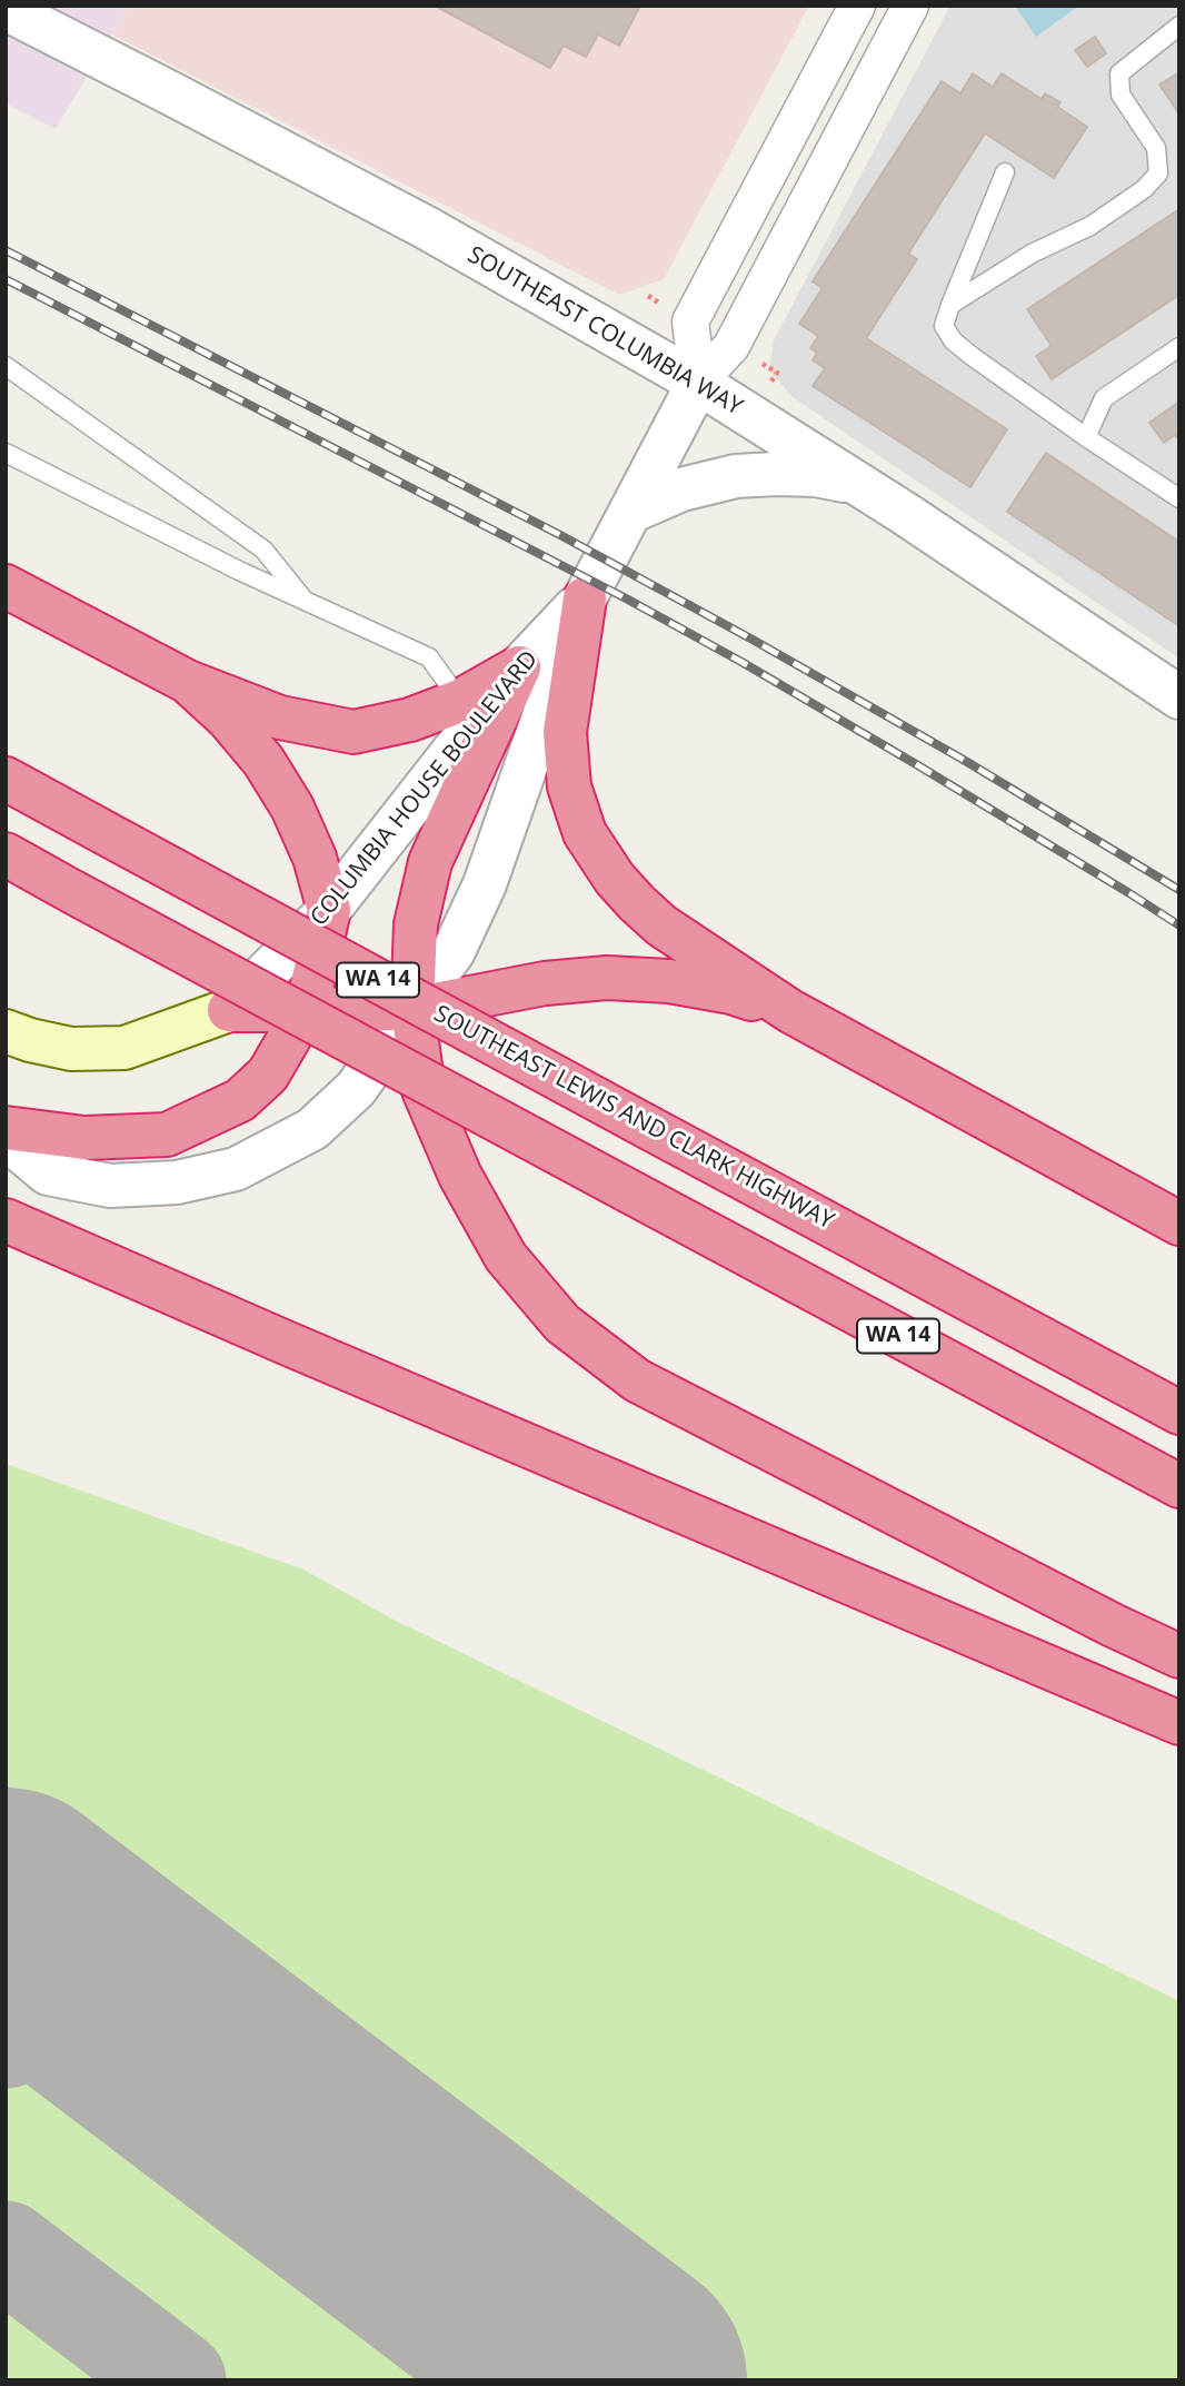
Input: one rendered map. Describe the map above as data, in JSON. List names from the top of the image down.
{
  "streets": {
    "highway": ["WA 14", "SOUTHEAST LEWIS AND CLARK HIGHWAY"],
    "main road": ["COLUMBIA HOUSE BOULEVARD"],
    "street": ["SOUTHEAST COLUMBIA WAY"]
  }
}
